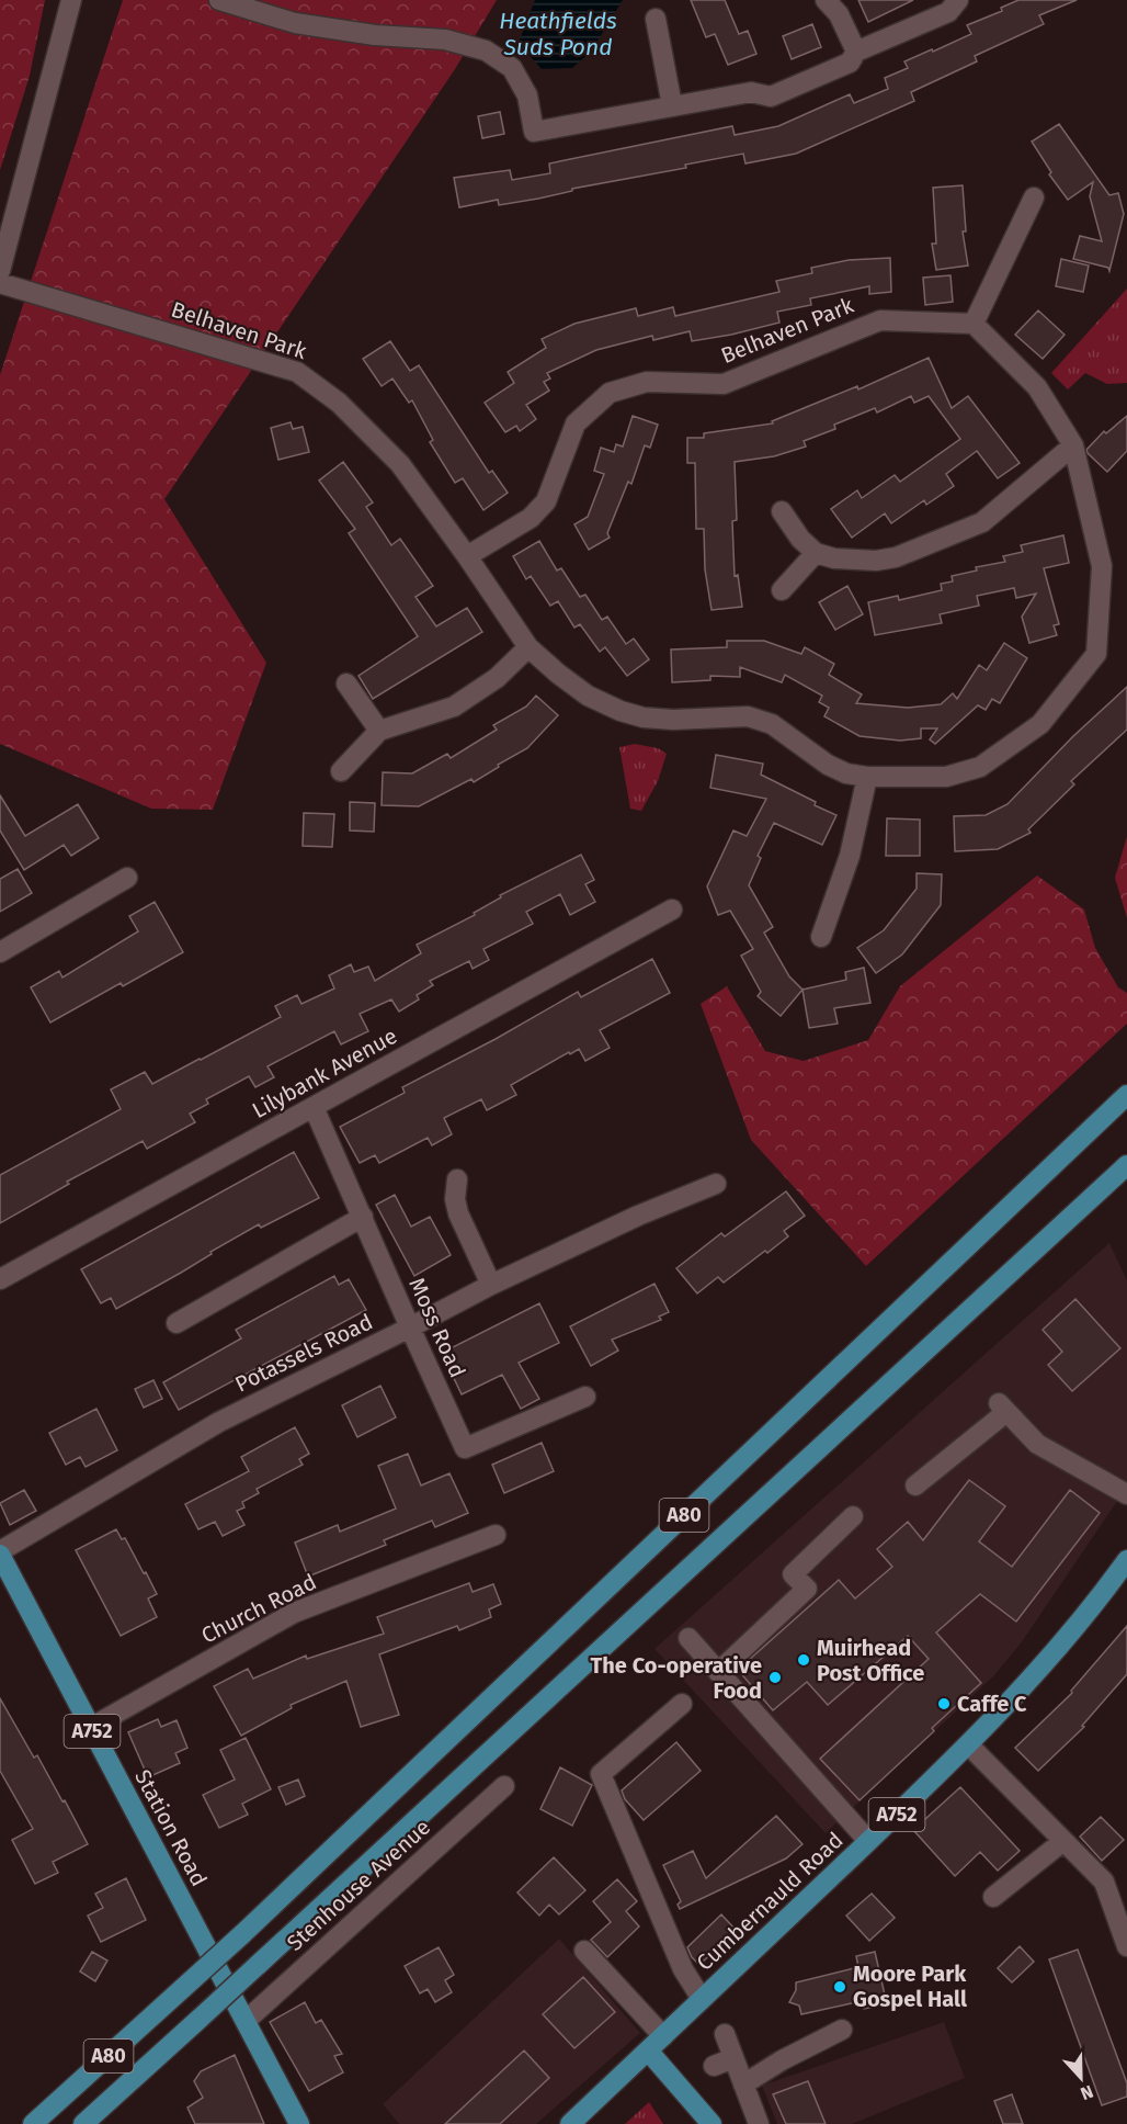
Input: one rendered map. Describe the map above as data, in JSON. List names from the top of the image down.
{
  "streets": {
    "main road": [
      "A80",
      "A752",
      "Station Road",
      "Cumbernauld Road"
    ],
    "street": [
      "Belhaven Park",
      "Lilybank Avenue",
      "Moss Road",
      "Potassels Road",
      "Church Road",
      "Stenhouse Avenue"
    ]
  },
  "crossings": [
    ["Lilybank Avenue", "Moss Road"],
    ["Moss Road", "Potassels Road"],
    ["Potassels Road", "Station Road"],
    ["Church Road", "Station Road"],
    ["Station Road", "Stenhouse Avenue"]
  ],
  "water": ["Heathfields Suds Pond"],
  "places": [
    "Muirhead Post Office",
    "The Co-operative Food",
    "Caffe C",
    "Moore Park Gospel Hall"
  ],
  "north": "bottom"
}
